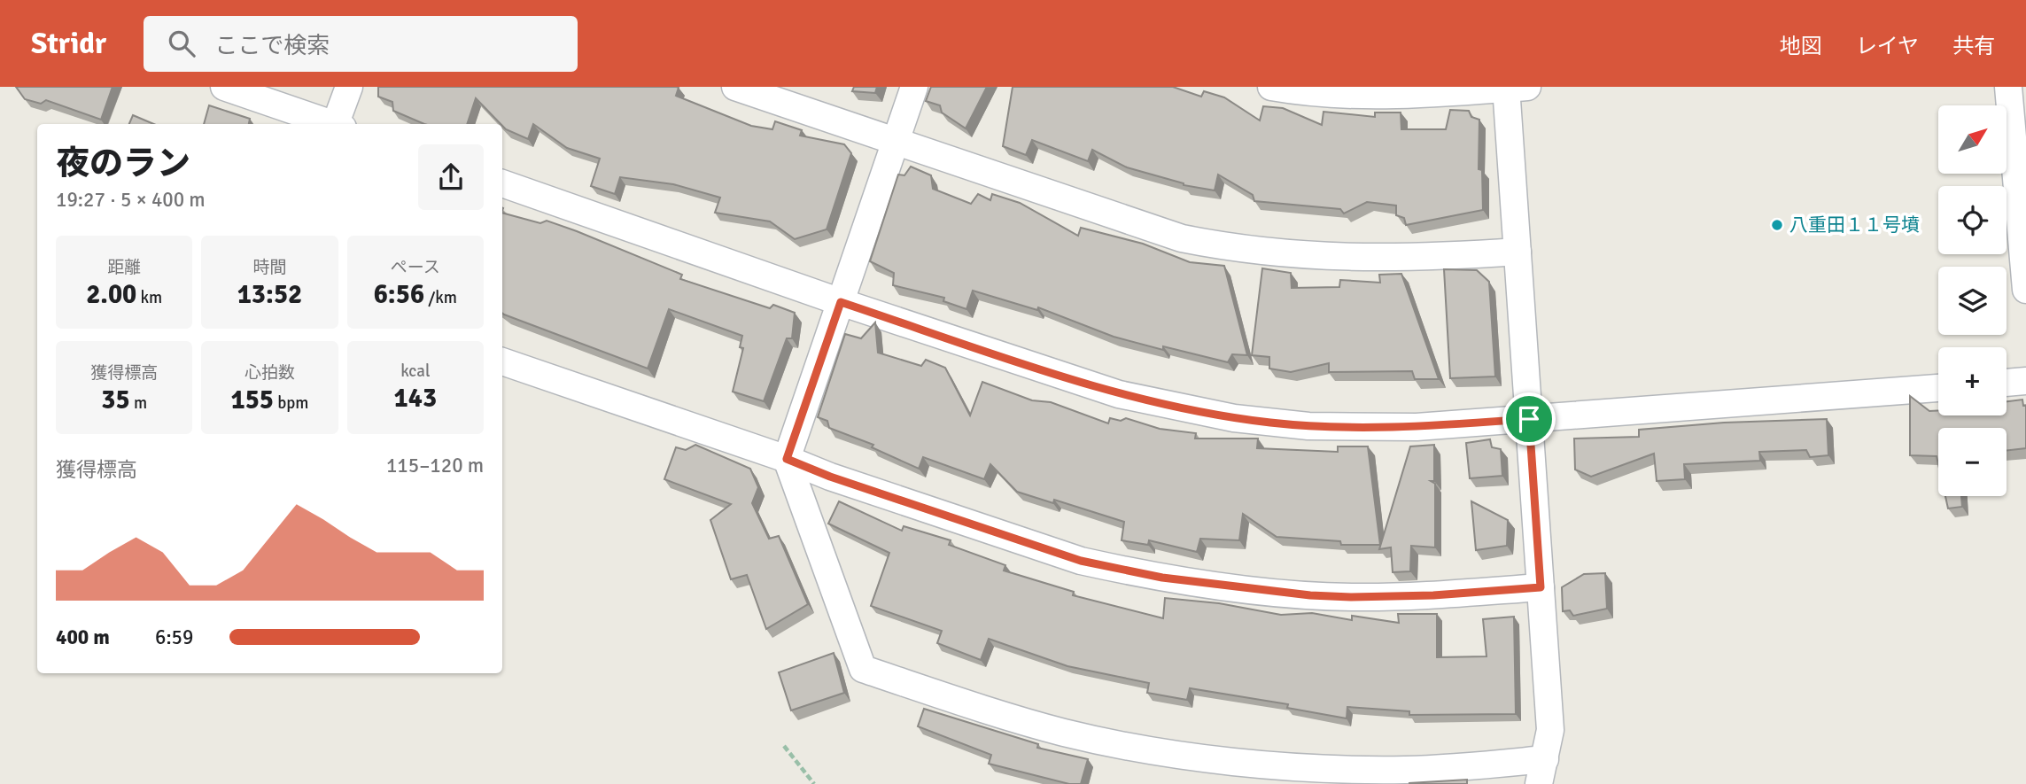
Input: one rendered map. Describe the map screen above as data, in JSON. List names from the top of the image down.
{
  "places": ["八重田１１号墳"],
  "north": "top right",
  "page": {
    "header": "Stridr",
    "search": "ここで検索",
    "nav": ["地図", "レイヤ", "共有"],
    "map_buttons": ["+", "−"],
    "heading": ["夜のラン", "19:27 · 5 × 400 m"],
    "stats": [
      ["距離", "2.00 km"],
      ["時間", "13:52"],
      ["ペース", "6:56 /km"],
      ["獲得標高", "35 m"],
      ["心拍数", "155 bpm"],
      ["kcal", "143"]
    ],
    "chart": ["獲得標高", "115–120 m"],
    "list": [
      {
        "name": "400 m",
        "note": "6:59"
      }
    ]
  }
}
